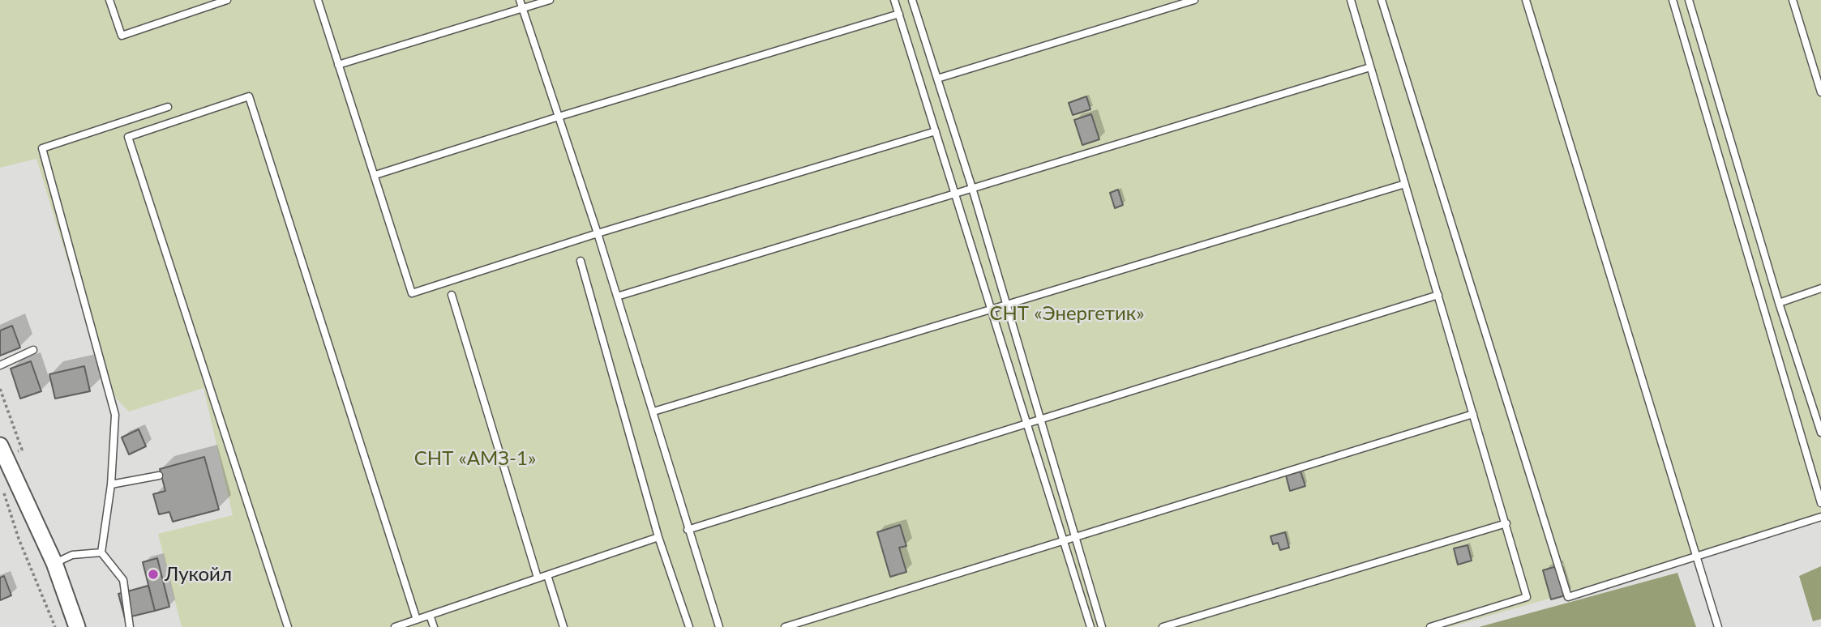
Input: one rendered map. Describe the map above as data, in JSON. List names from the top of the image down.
{
  "parks": ["СНТ «Энергетик»", "СНТ «АМЗ-1»"],
  "places": ["Лукойл"]
}
